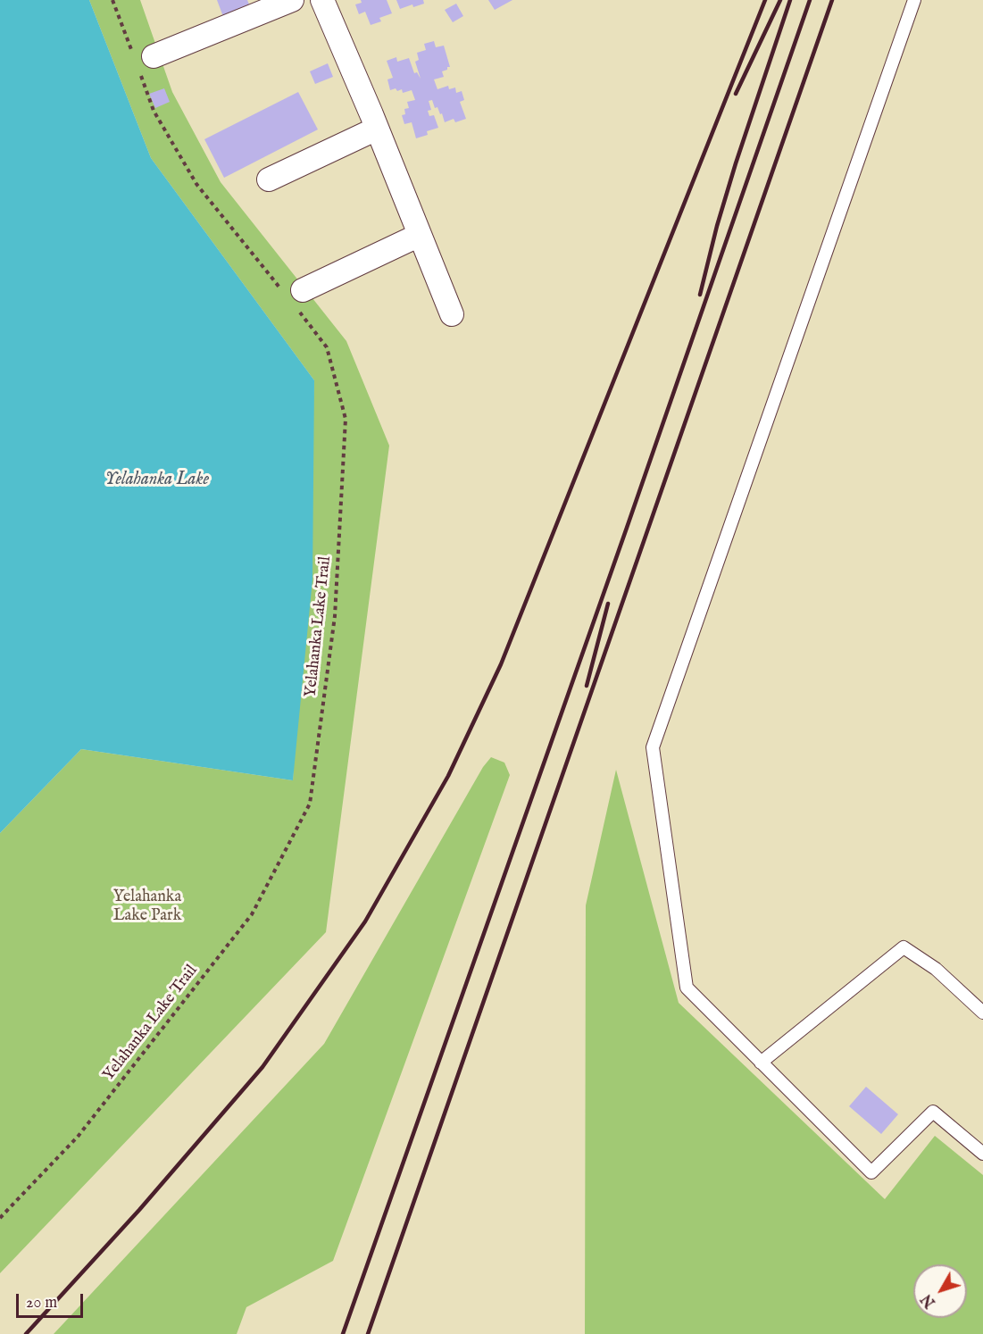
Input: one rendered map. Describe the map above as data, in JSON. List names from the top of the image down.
{
  "streets": {
    "path": ["Yelahanka Lake Trail"]
  },
  "water": ["Yelahanka Lake"],
  "parks": ["Yelahanka Lake Park"],
  "scale_bar": "20 m",
  "north": "bottom left"
}
